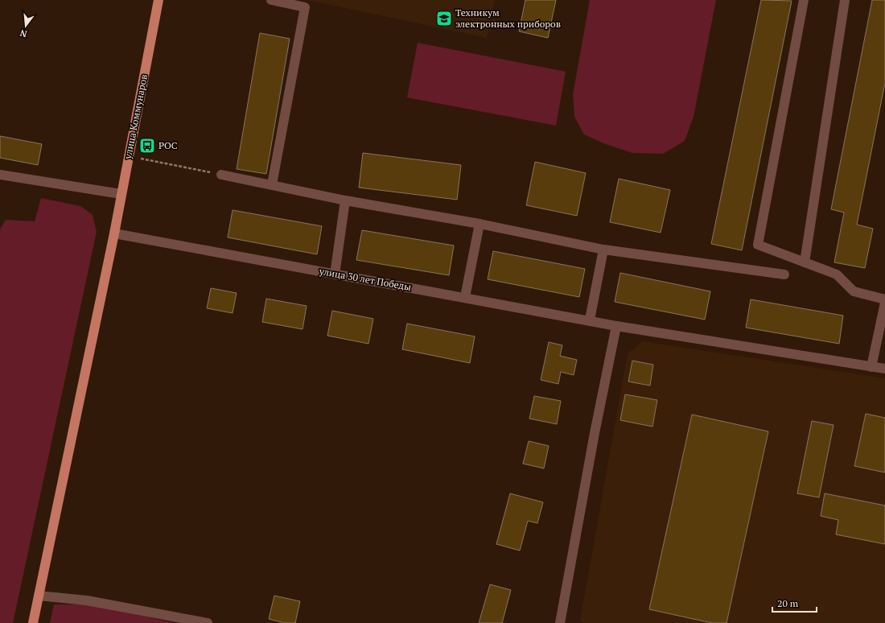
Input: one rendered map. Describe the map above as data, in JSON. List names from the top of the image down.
{
  "streets": {
    "main road": ["улица Коммунаров"],
    "street": ["улица 30 лет Победы"]
  },
  "crossings": [
    ["улица Коммунаров", "улица 30 лет Победы"]
  ],
  "places": {
    "school or university": ["Техникум электронных приборов"],
    "bus stop": ["РОС"]
  },
  "scale_bar": "20 m",
  "north": "bottom"
}
